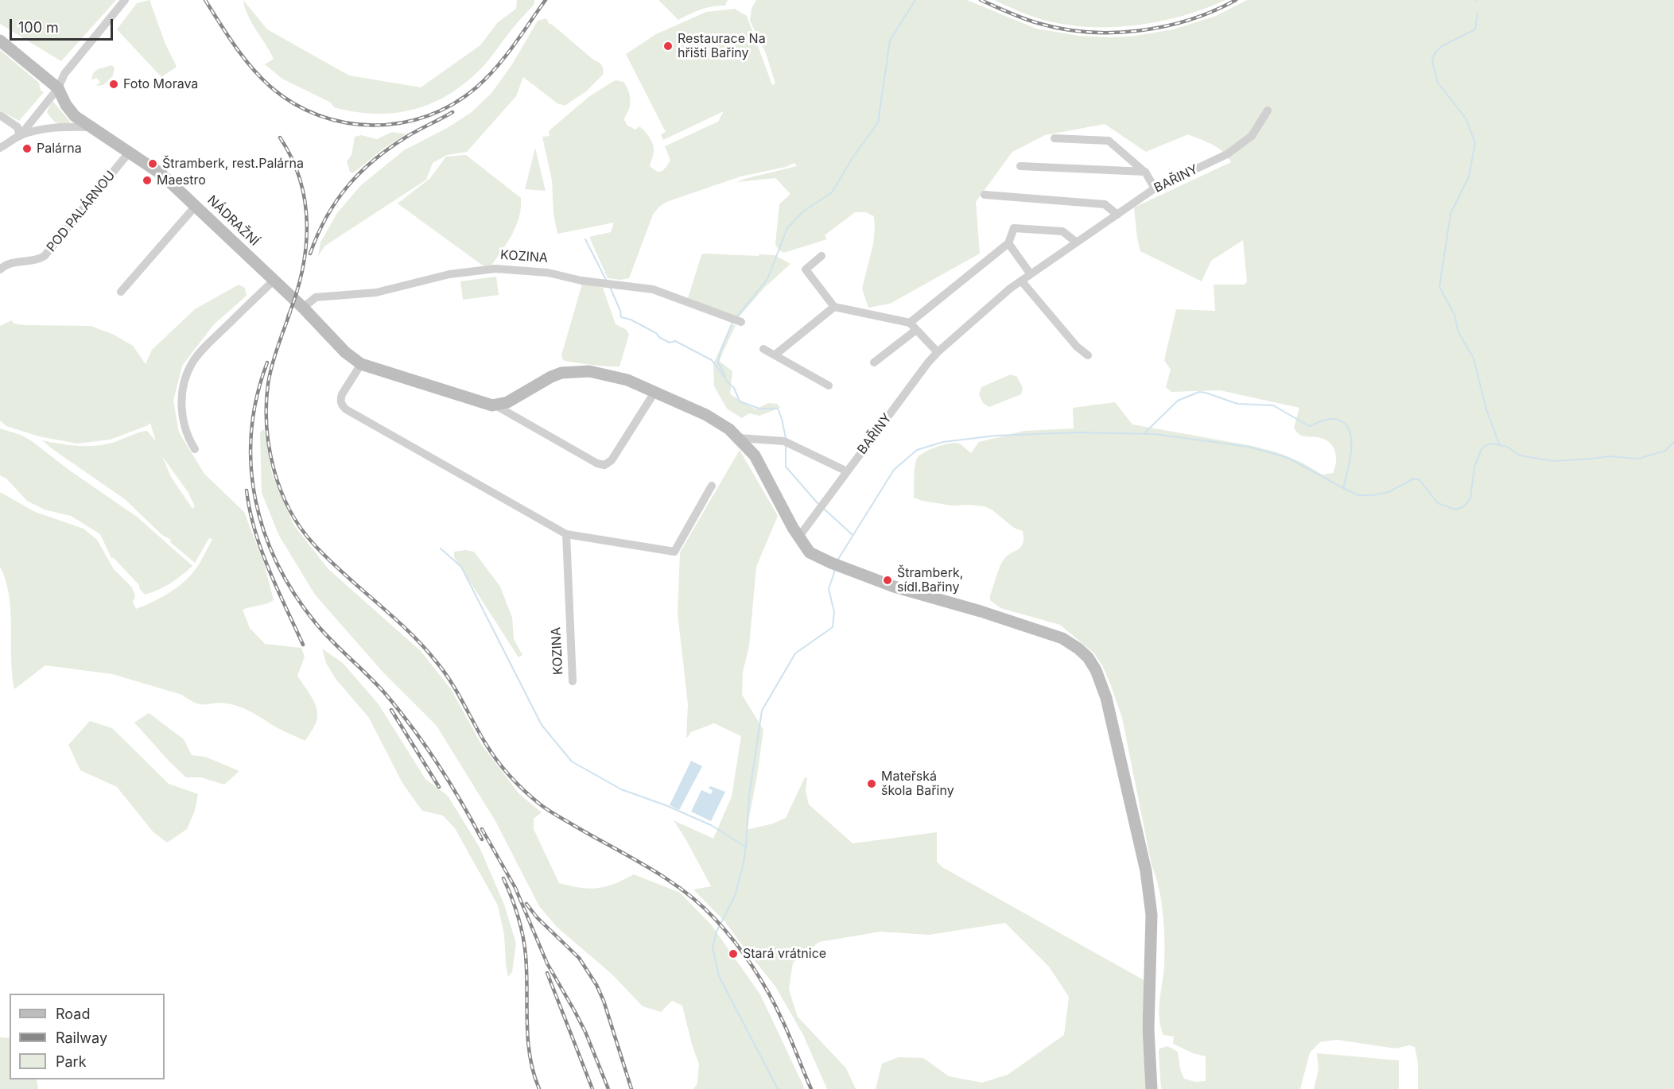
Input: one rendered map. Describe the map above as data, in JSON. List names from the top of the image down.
{
  "streets": {
    "main road": ["NÁDRAŽNÍ"],
    "street": ["BAŘINY", "POD PALÁRNOU", "KOZINA"]
  },
  "crossings": [
    ["POD PALÁRNOU", "NÁDRAŽNÍ"],
    ["NÁDRAŽNÍ", "KOZINA"]
  ],
  "places": [
    "Restaurace Na hřišti Bařiny",
    "Foto Morava",
    "Palárna",
    "Štramberk, rest.Palárna",
    "Maestro",
    "Štramberk, sídl.Bařiny",
    "Mateřská škola Bařiny",
    "Stará vrátnice"
  ],
  "legend": ["Road", "Railway", "Park"],
  "scale_bar": "100 m"
}
